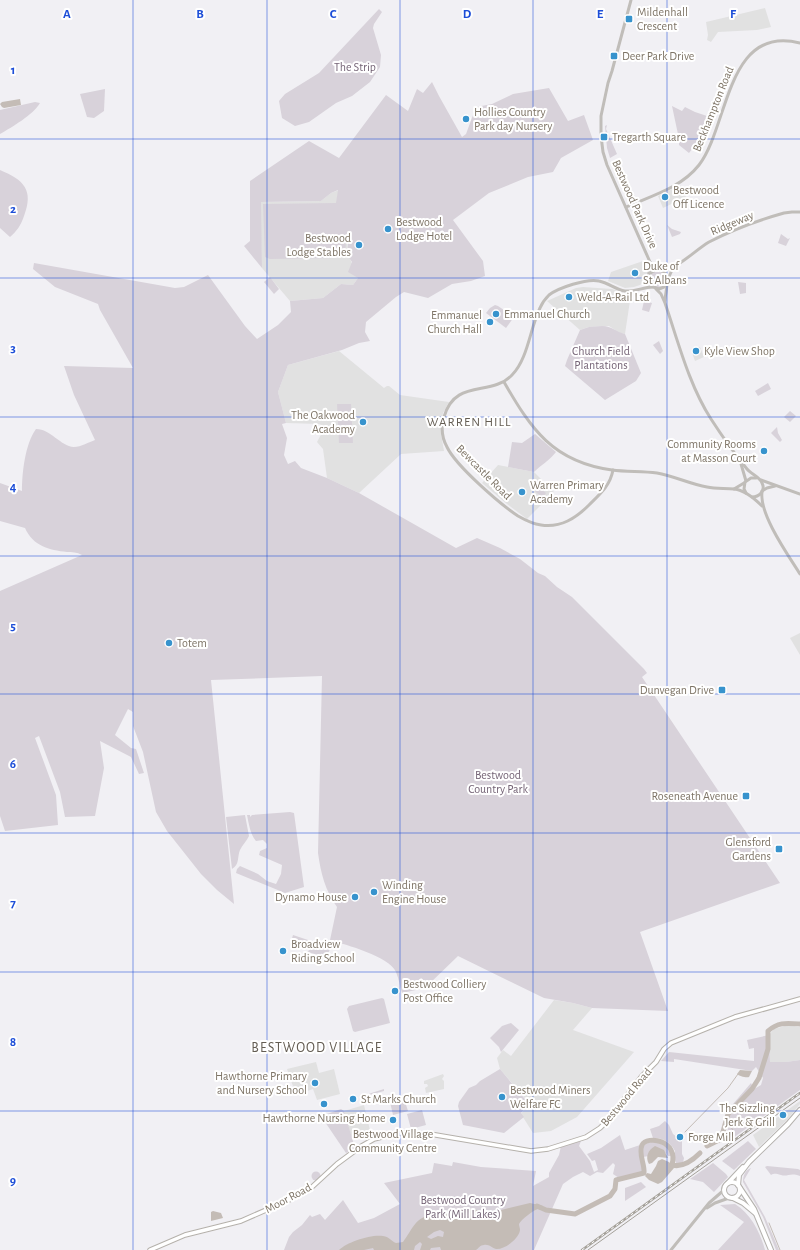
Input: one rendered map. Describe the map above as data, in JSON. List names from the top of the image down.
{
  "streets": {
    "main road": ["Bestwood Road", "Moor Road"],
    "street": [
      "Beckhampton Road",
      "Bestwood Park Drive",
      "Ridgeway",
      "Bewcastle Road"
    ]
  },
  "crossings": [
    ["Beckhampton Road", "Bestwood Park Drive"],
    ["Bestwood Park Drive", "Ridgeway"],
    ["Bestwood Road", "Moor Road"]
  ],
  "districts": ["WARREN HILL", "BESTWOOD VILLAGE"],
  "parks": [
    "The Strip",
    "Church Field Plantations",
    "Bestwood Country Park",
    "Bestwood Country Park (Mill Lakes)"
  ],
  "places": {
    "transit": [
      "Mildenhall Crescent",
      "Deer Park Drive",
      "Tregarth Square",
      "Dunvegan Drive",
      "Roseneath Avenue",
      "Glensford Gardens"
    ],
    "other": [
      "Hollies Country Park day Nursery",
      "Bestwood Off Licence",
      "Bestwood Lodge Hotel",
      "Bestwood Lodge Stables",
      "Duke of St Albans",
      "Weld-A-Rail Ltd",
      "Emmanuel Church",
      "Emmanuel Church Hall",
      "Kyle View Shop",
      "The Oakwood Academy",
      "Community Rooms at Masson Court",
      "Warren Primary Academy",
      "Totem",
      "Winding Engine House",
      "Dynamo House",
      "Broadview Riding School",
      "Bestwood Colliery Post Office",
      "Hawthorne Primary and Nursery School",
      "Bestwood Miners Welfare FC",
      "St Marks Church",
      "Hawthorne Nursing Home",
      "The Sizzling Jerk & Grill",
      "Bestwood Village Community Centre",
      "Forge Mill"
    ]
  },
  "grid": {
    "columns": [
      "A",
      "B",
      "C",
      "D",
      "E",
      "F"
    ],
    "rows": [
      "1",
      "2",
      "3",
      "4",
      "5",
      "6",
      "7",
      "8",
      "9"
    ]
  }
}
